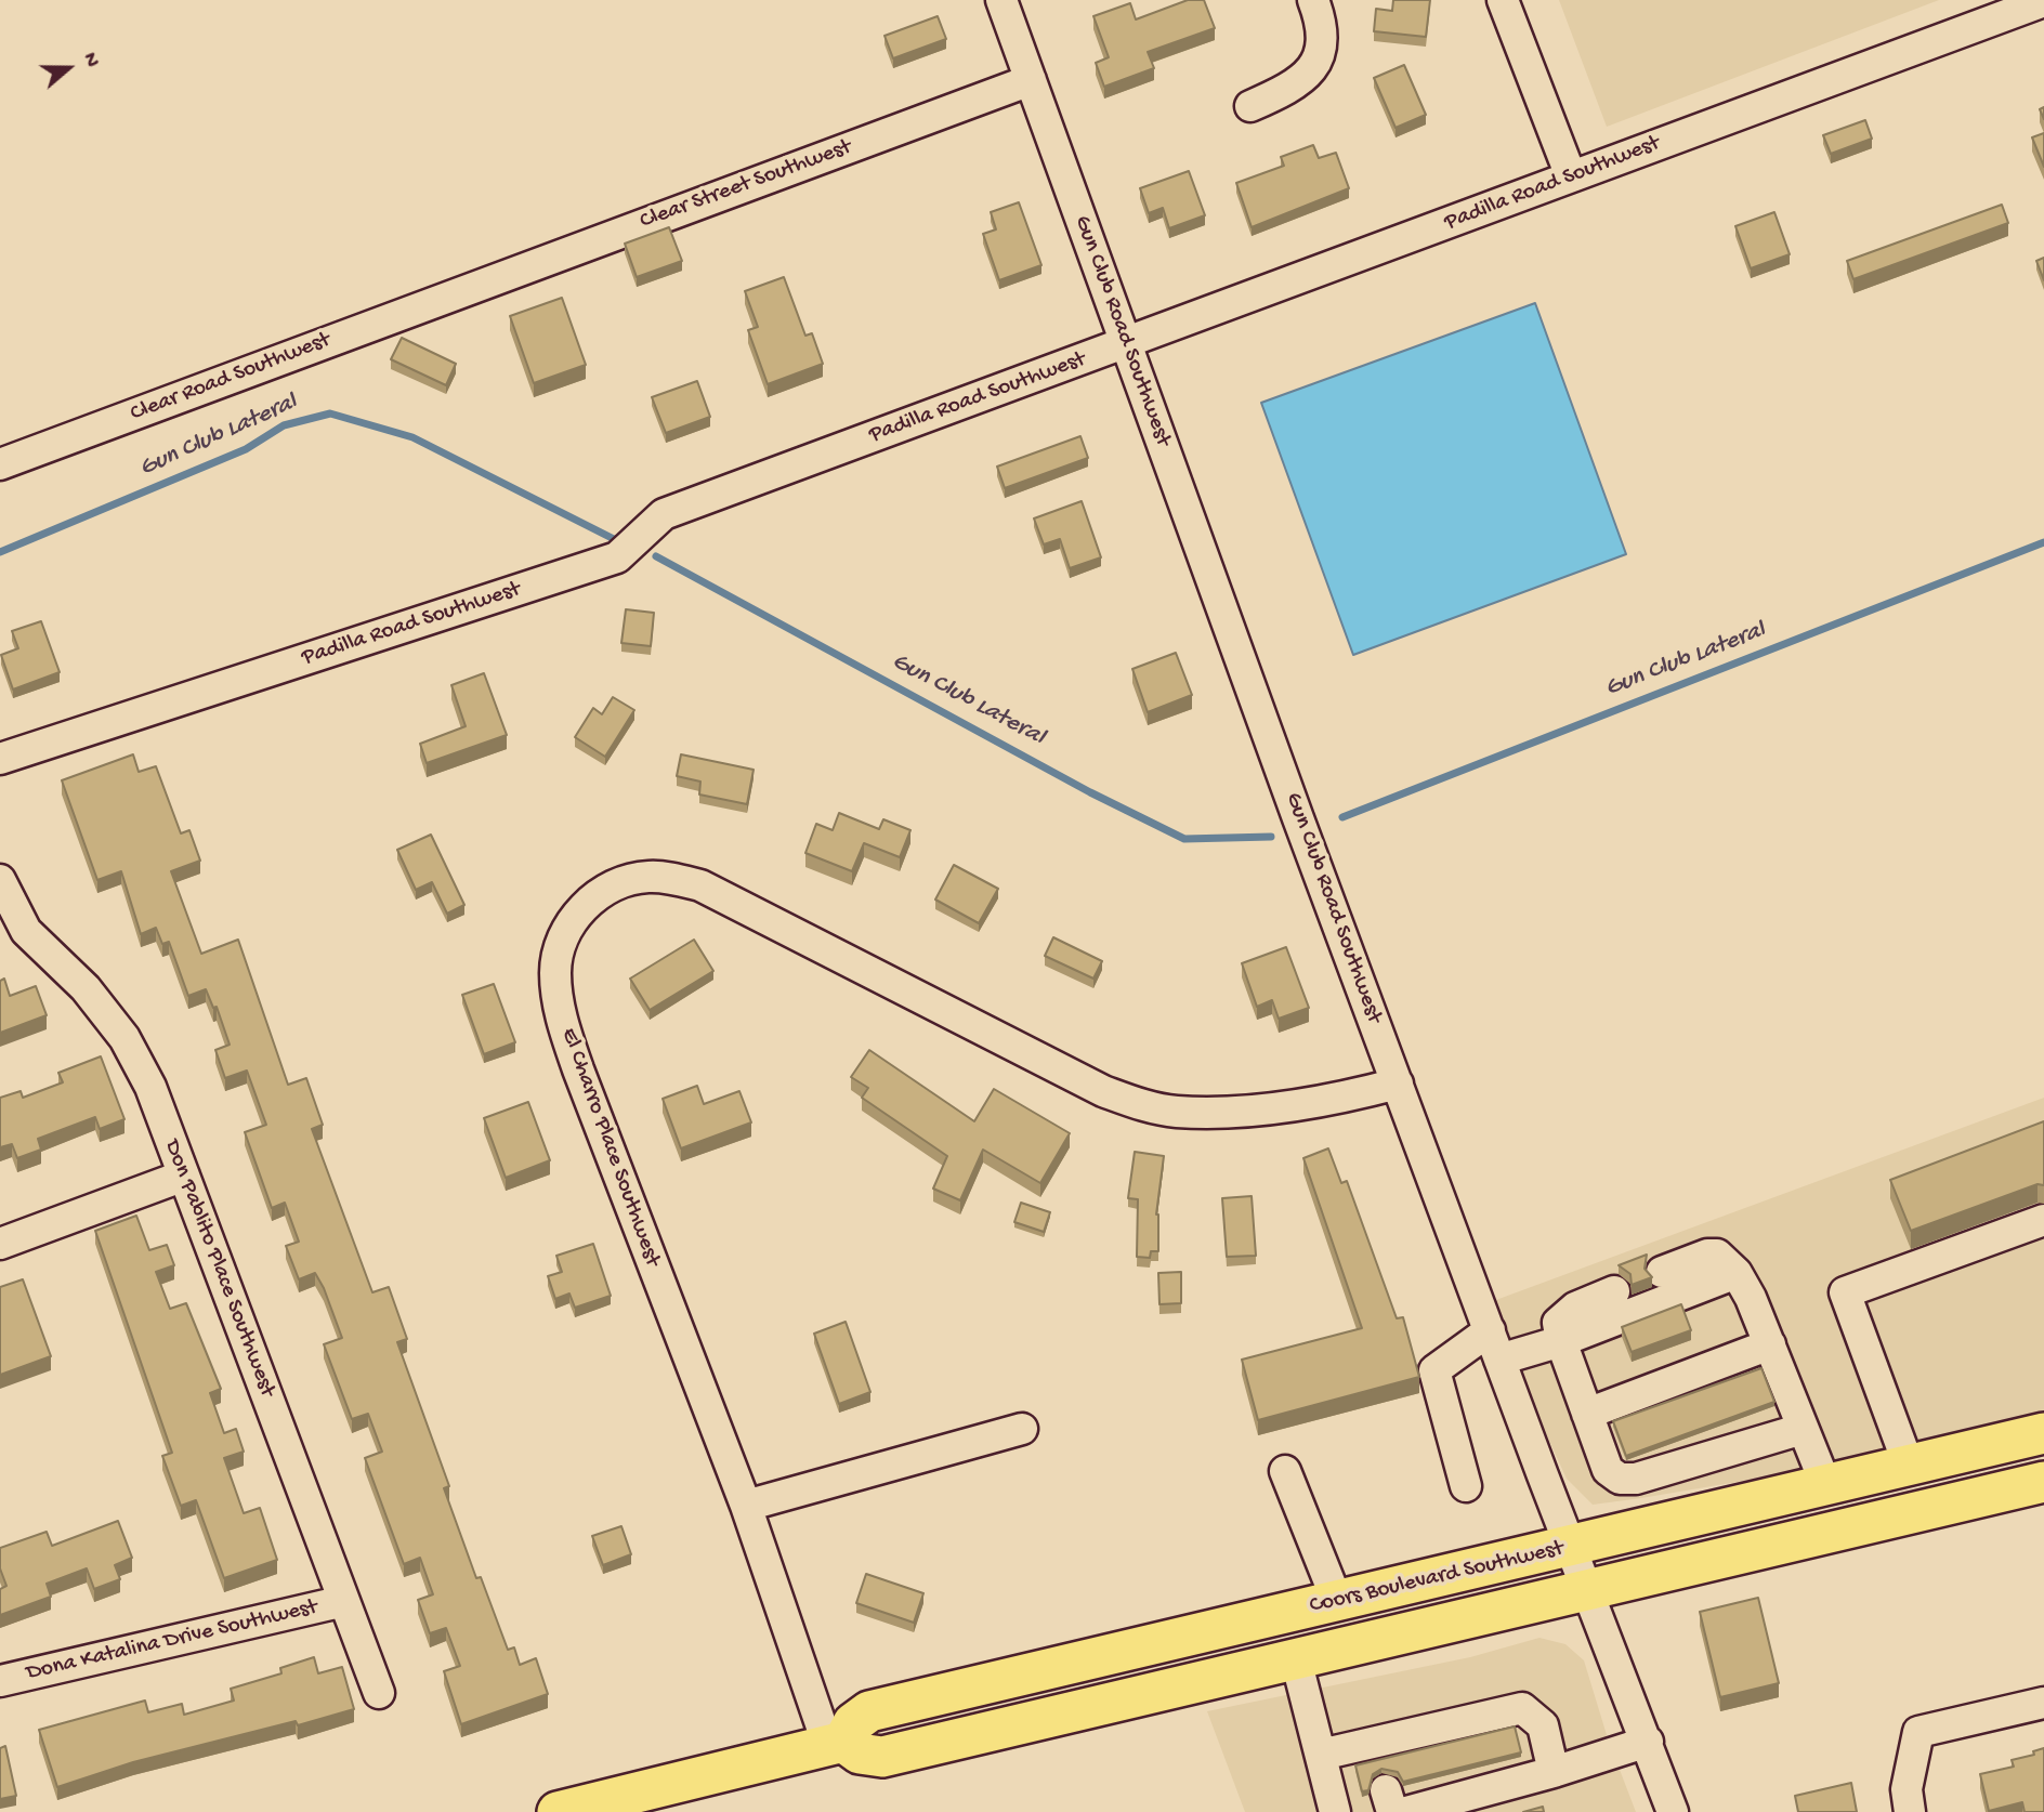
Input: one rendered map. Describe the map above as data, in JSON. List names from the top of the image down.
{
  "streets": {
    "main road": ["Coors Boulevard Southwest"],
    "street": [
      "Padilla Road Southwest",
      "Clear Street Southwest",
      "Gun Club Road Southwest",
      "Clear Road Southwest",
      "El Charro Place Southwest",
      "Don Pablito Place Southwest",
      "Dona Katalina Drive Southwest"
    ]
  },
  "crossings": [
    ["Padilla Road Southwest", "Gun Club Road Southwest"],
    ["Clear Street Southwest", "Gun Club Road Southwest"],
    ["Clear Street Southwest", "Clear Road Southwest"],
    ["Gun Club Road Southwest", "El Charro Place Southwest"],
    ["Gun Club Road Southwest", "Coors Boulevard Southwest"],
    ["El Charro Place Southwest", "Coors Boulevard Southwest"],
    ["Don Pablito Place Southwest", "Dona Katalina Drive Southwest"]
  ],
  "water": ["Gun Club Lateral"],
  "north": "right"
}
